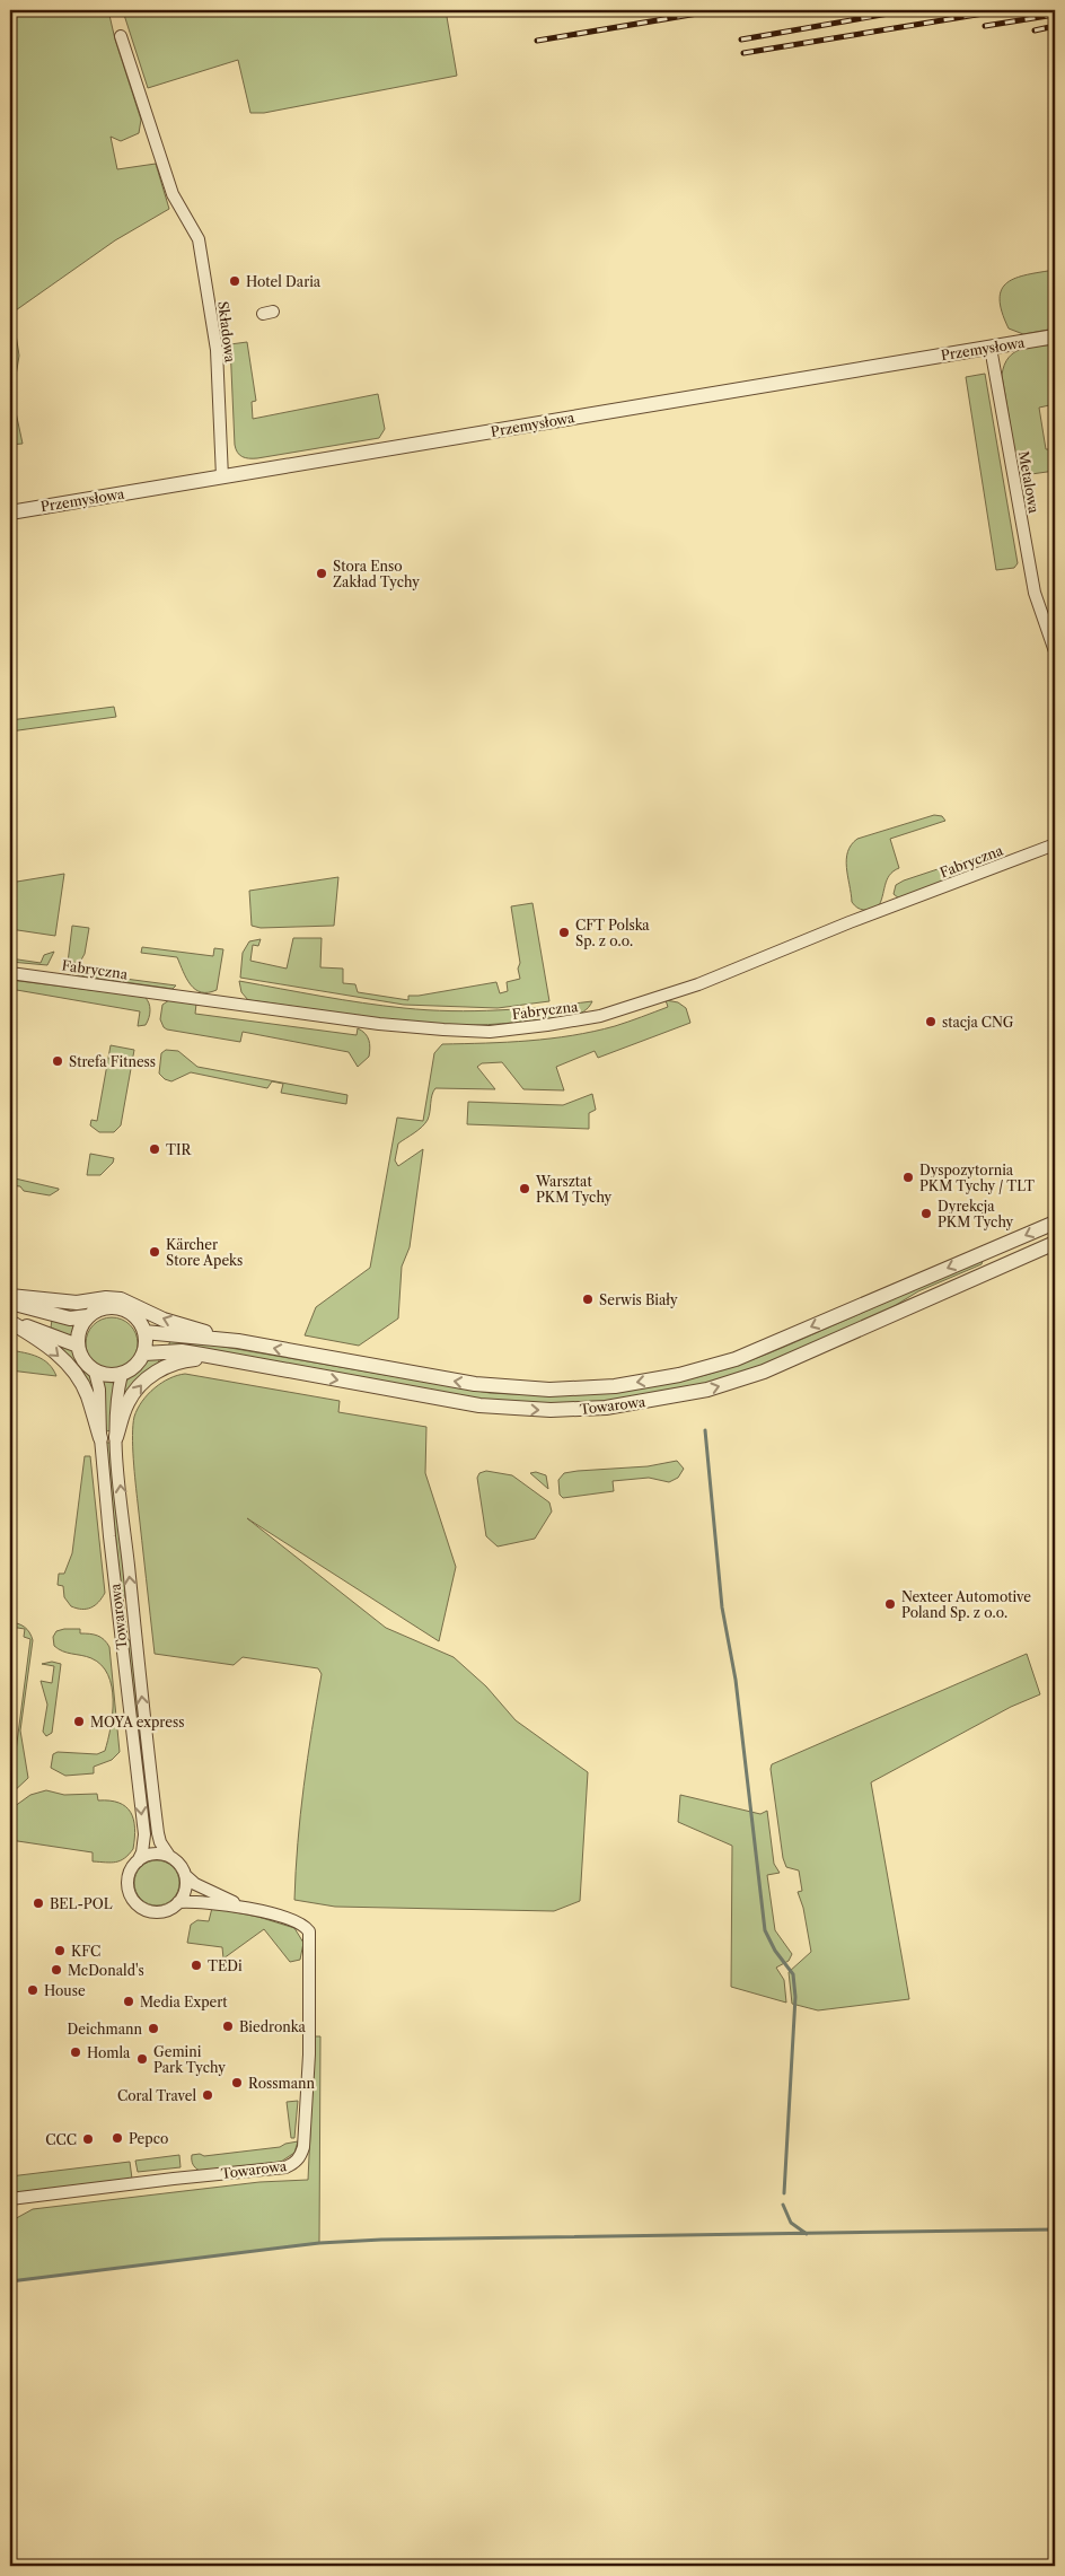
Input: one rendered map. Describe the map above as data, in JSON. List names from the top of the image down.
{
  "streets": {
    "street": [
      "Składowa",
      "Przemysłowa",
      "Metalowa",
      "Fabryczna",
      "Towarowa"
    ]
  },
  "crossings": [
    ["Składowa", "Przemysłowa"],
    ["Przemysłowa", "Metalowa"]
  ],
  "places": [
    "Hotel Daria",
    "Stora Enso Zakład Tychy",
    "CFT Polska Sp. z o.o.",
    "stacja CNG",
    "Strefa Fitness",
    "TIR",
    "Dyspozytornia PKM Tychy / TLT",
    "Warsztat PKM Tychy",
    "Dyrekcja PKM Tychy",
    "Kärcher Store Apeks",
    "Serwis Biały",
    "Nexteer Automotive Poland Sp. z o.o.",
    "MOYA express",
    "BEL-POL",
    "KFC",
    "TEDi",
    "McDonald's",
    "House",
    "Media Expert",
    "Biedronka",
    "Deichmann",
    "Homla",
    "Gemini Park Tychy",
    "Rossmann",
    "Coral Travel",
    "Pepco",
    "CCC"
  ]
}
